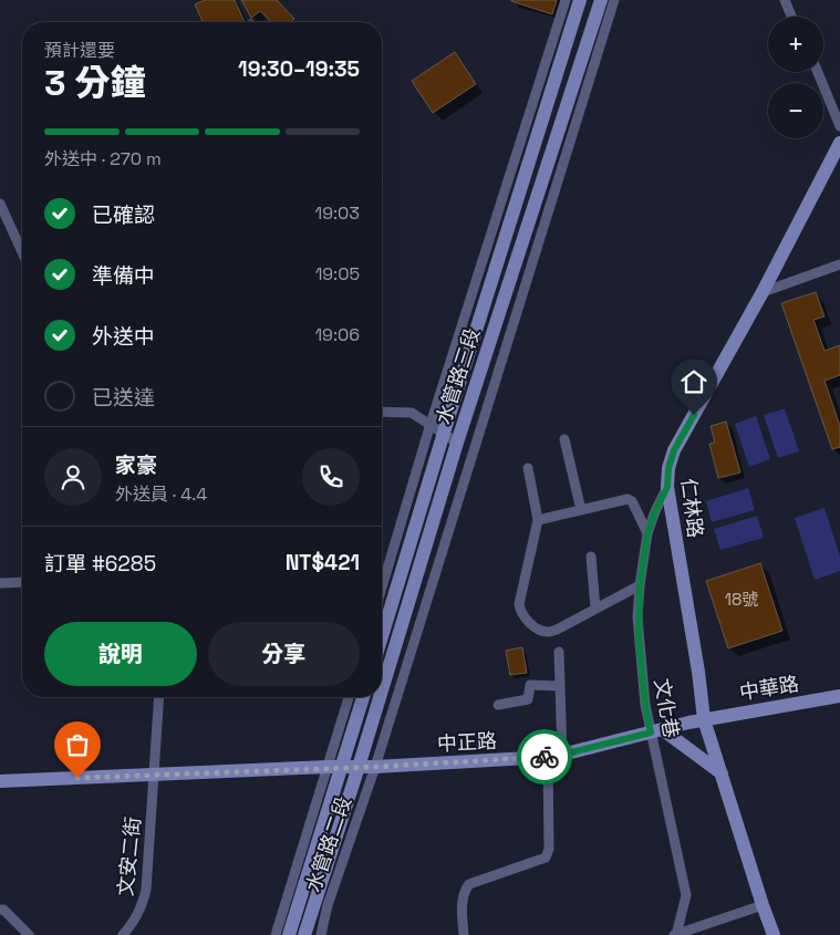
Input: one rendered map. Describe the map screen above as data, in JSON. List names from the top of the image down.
{
  "streets": {
    "street": [
      "水管路三段",
      "仁林路",
      "中華路",
      "文化巷",
      "中正路",
      "水管路二段",
      "文安二街"
    ]
  },
  "crossings": [
    ["水管路三段", "中正路"],
    ["水管路三段", "水管路二段"],
    ["仁林路", "中華路"],
    ["仁林路", "文化巷"],
    ["仁林路", "中正路"],
    ["中華路", "中正路"],
    ["文化巷", "中正路"],
    ["中正路", "水管路二段"],
    ["中正路", "文安二街"]
  ],
  "house_numbers": ["18號"],
  "page": {
    "map_buttons": ["+", "−"],
    "heading": ["3 分鐘", "預計還要", "19:30–19:35"],
    "panel": [
      "家豪",
      "外送員 · 4.4",
      "訂單 #6285",
      "NT$421"
    ],
    "bar": "外送中 · 270 m",
    "list": [
      ["已確認", "19:03"],
      ["準備中", "19:05"],
      ["外送中", "19:06"],
      "已送達"
    ],
    "buttons": ["說明", "分享"]
  }
}
